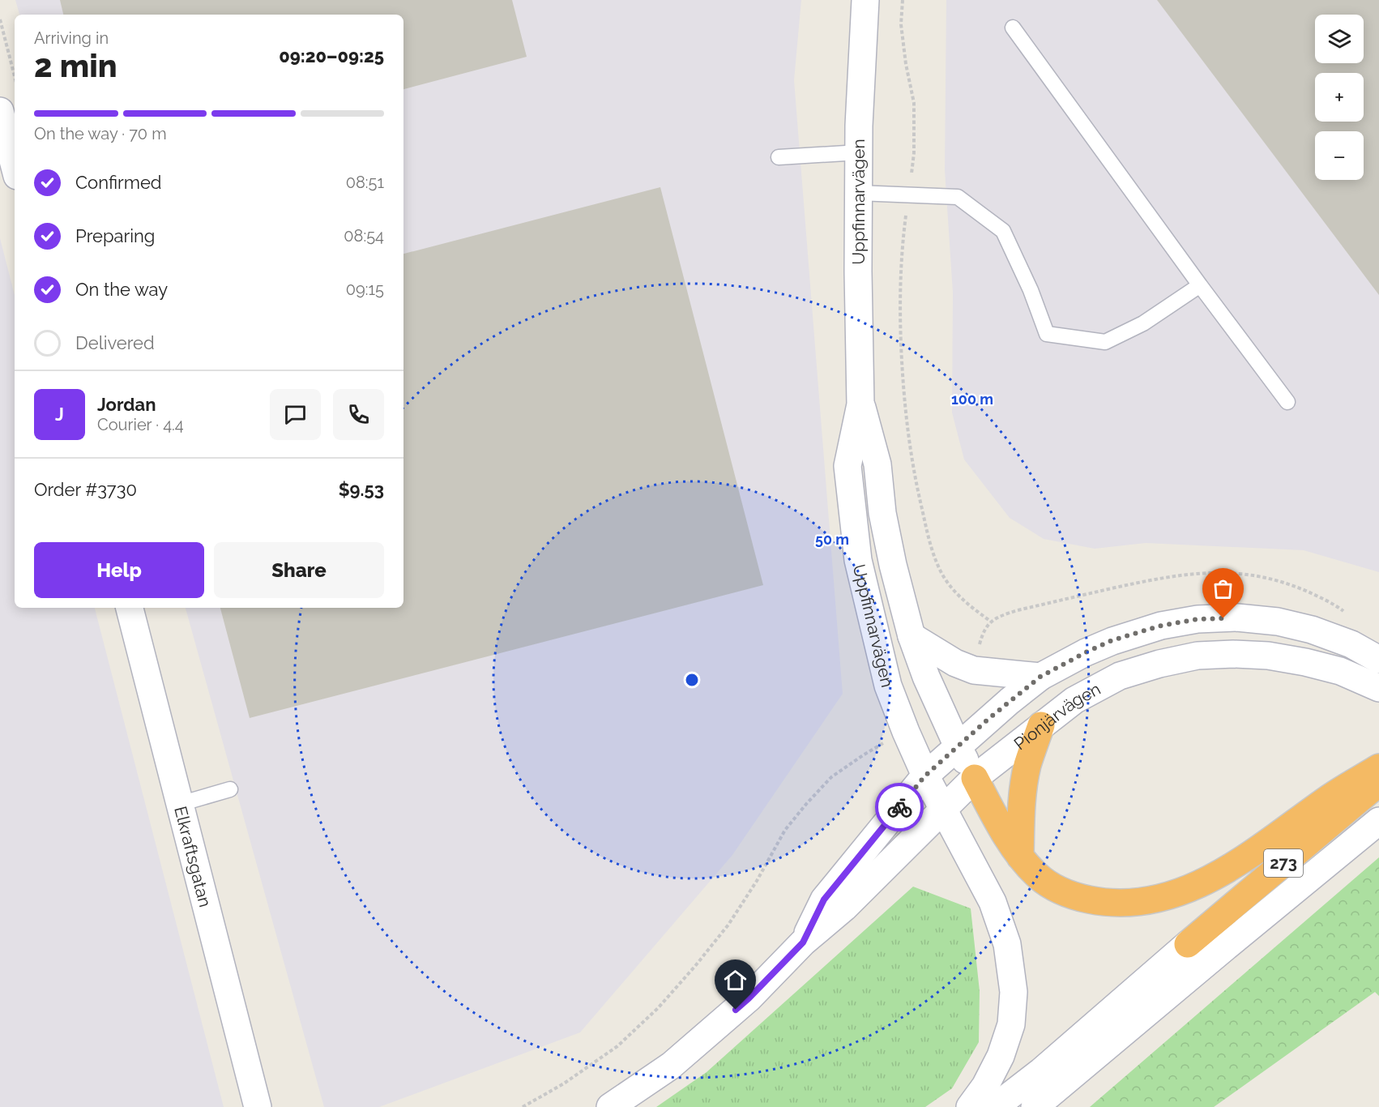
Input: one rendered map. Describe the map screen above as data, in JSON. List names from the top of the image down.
{
  "streets": {
    "highway": ["273"],
    "street": ["Uppfinnarvägen", "Pionjärvägen", "Elkraftsgatan"]
  },
  "crossings": [
    ["Uppfinnarvägen", "Pionjärvägen"]
  ],
  "page": {
    "map_buttons": ["+", "−"],
    "heading": ["2 min", "Arriving in", "09:20–09:25"],
    "panel": [
      "Jordan",
      "Courier · 4.4",
      "Order #3730",
      "$9.53"
    ],
    "bar": "On the way · 70 m",
    "list": [
      ["Confirmed", "08:51"],
      ["Preparing", "08:54"],
      ["On the way", "09:15"],
      "Delivered"
    ],
    "round": "J",
    "buttons": ["Help", "Share"]
  },
  "rings": ["100 m", "50 m"]
}
